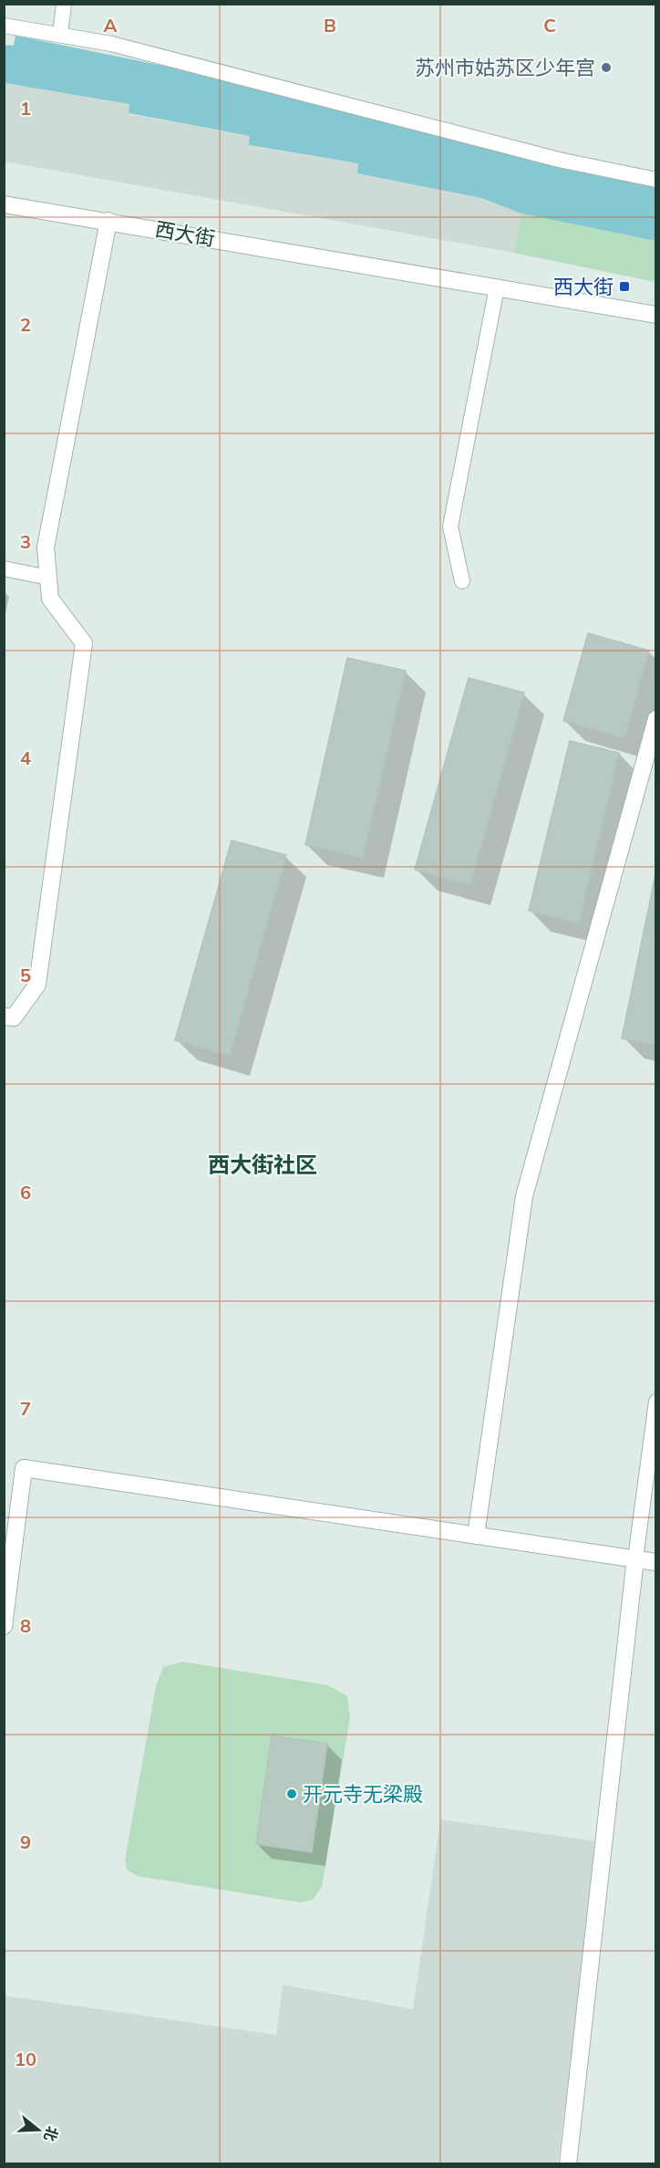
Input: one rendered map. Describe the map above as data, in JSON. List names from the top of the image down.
{
  "streets": {
    "street": ["西大街"]
  },
  "districts": ["西大街社区"],
  "places": {
    "other": ["苏州市姑苏区少年宫", "开元寺无梁殿"],
    "transit": ["西大街"]
  },
  "north": "right",
  "grid": {
    "columns": ["A", "B", "C"],
    "rows": [
      "1",
      "2",
      "3",
      "4",
      "5",
      "6",
      "7",
      "8",
      "9",
      "10"
    ]
  }
}
